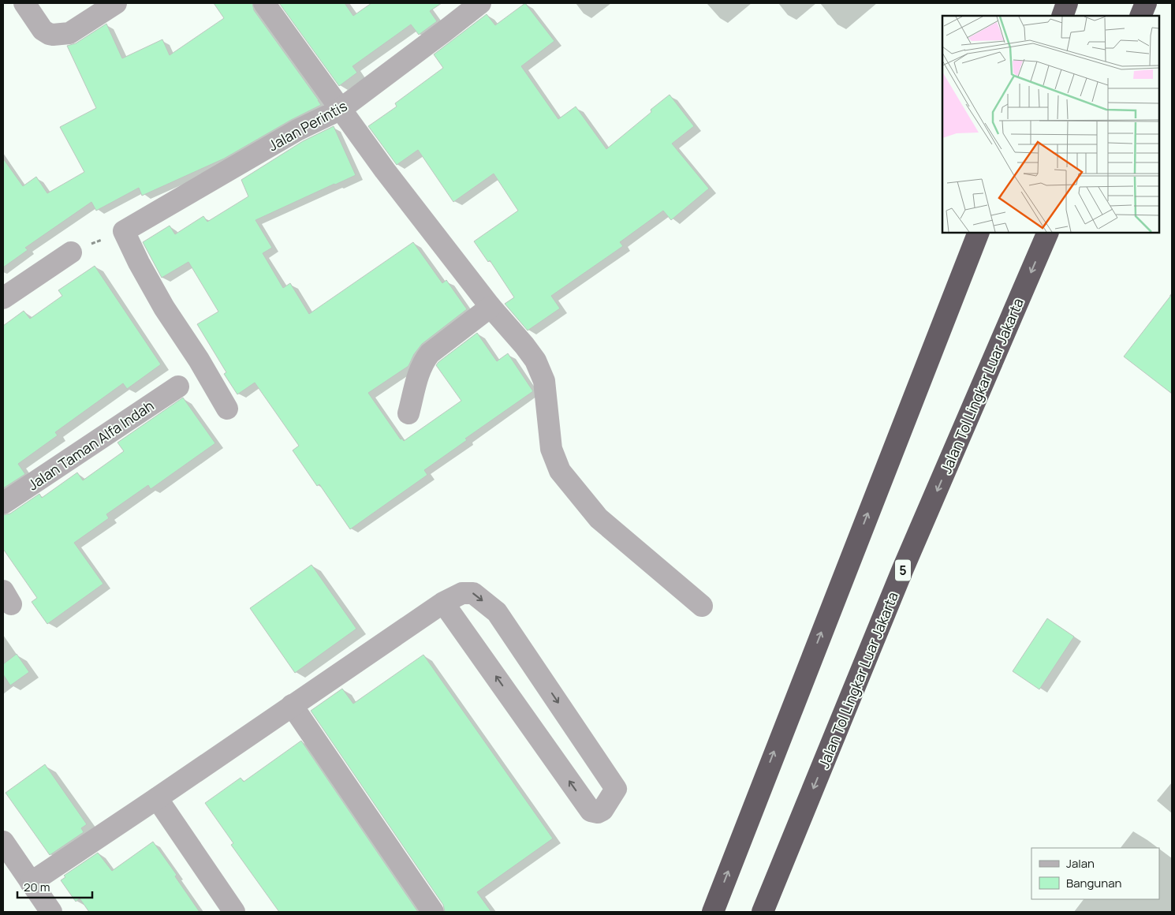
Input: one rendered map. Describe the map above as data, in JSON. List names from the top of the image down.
{
  "streets": {
    "highway": ["Jalan Tol Lingkar Luar Jakarta", "5"],
    "street": ["Jalan Perintis", "Jalan Taman Alfa Indah"]
  },
  "legend": ["Jalan", "Bangunan"],
  "scale_bar": "20 m"
}
